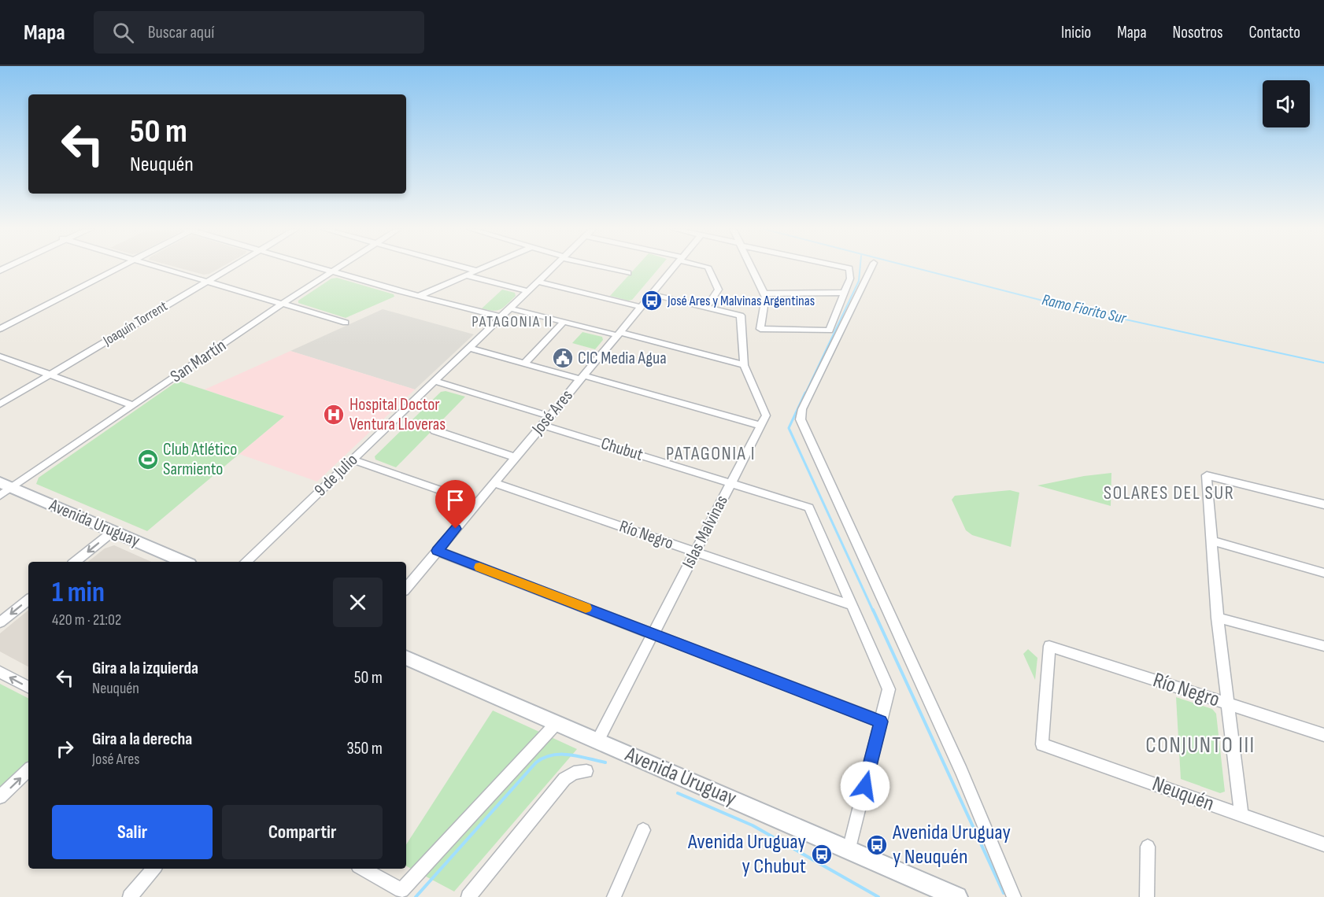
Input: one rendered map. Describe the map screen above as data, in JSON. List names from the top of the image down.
{
  "streets": {
    "main road": ["Avenida Uruguay"],
    "street": [
      "Joaquín Torrent",
      "San Martín",
      "José Ares",
      "Chubut",
      "9 de Julio",
      "Islas Malvinas",
      "Río Negro",
      "Neuquén"
    ]
  },
  "crossings": [
    ["San Martín", "Avenida Uruguay"],
    ["José Ares", "Chubut"],
    ["José Ares", "Río Negro"],
    ["Chubut", "Islas Malvinas"],
    ["Chubut", "Río Negro"],
    ["Avenida Uruguay", "Islas Malvinas"],
    ["Islas Malvinas", "Río Negro"],
    ["Río Negro", "Neuquén"]
  ],
  "districts": [
    "PATAGONIA II",
    "PATAGONIA I",
    "SOLARES DEL SUR",
    "CONJUNTO III"
  ],
  "water": ["Ramo Fiorito Sur"],
  "places": {
    "bus stop": ["José Ares y Malvinas Argentinas", "Avenida Uruguay y Neuquén", "Avenida Uruguay y Chubut"],
    "public building": ["CIC Media Agua"],
    "hospital": ["Hospital Doctor Ventura Lloveras"],
    "sports": ["Club Atlético Sarmiento"]
  },
  "page": {
    "header": "Mapa",
    "search": "Buscar aquí",
    "nav": [
      "Inicio",
      "Mapa",
      "Nosotros",
      "Contacto"
    ],
    "turn": ["50 m", "Neuquén"],
    "heading": ["1 min", "420 m · 21:02"],
    "list": [
      {
        "name": "Gira a la izquierda",
        "note": "Neuquén",
        "value": "50 m"
      },
      {
        "name": "Gira a la derecha",
        "note": "José Ares",
        "value": "350 m"
      }
    ],
    "buttons": ["Salir", "Compartir"]
  }
}
